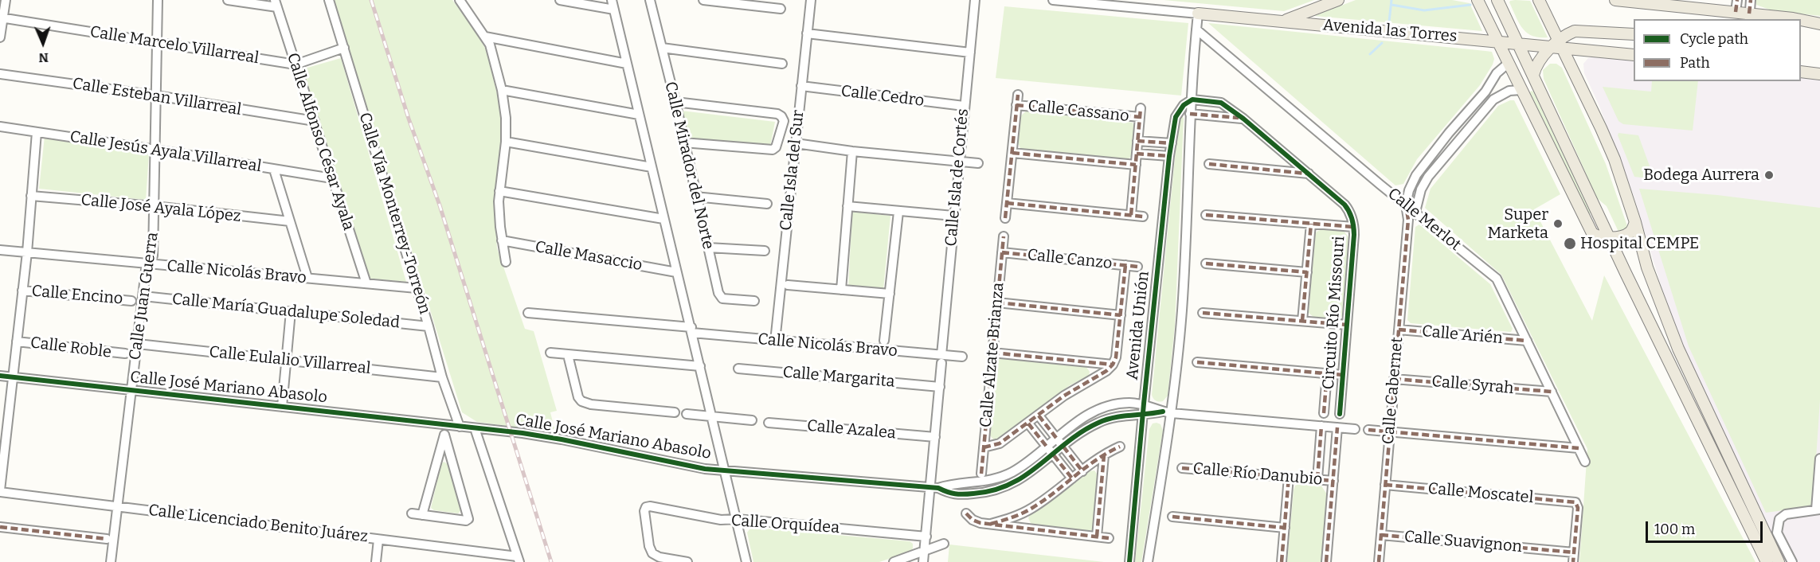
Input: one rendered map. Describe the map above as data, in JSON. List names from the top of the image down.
{
  "streets": {
    "main road": ["Avenida las Torres"],
    "street": [
      "Calle Marcelo Villarreal",
      "Calle Cedro",
      "Calle Esteban Villarreal",
      "Calle Cassano",
      "Calle Alfonso César Ayala",
      "Calle Jesús Ayala Villarreal",
      "Calle Mirador del Norte",
      "Calle Isla del Sur",
      "Calle Isla de Cortés",
      "Calle José Ayala López",
      "Calle Vía Monterrey-Torreón",
      "Calle Merlot",
      "Calle Masaccio",
      "Calle Canzo",
      "Calle Nicolás Bravo",
      "Calle Encino",
      "Calle Juan Guerra",
      "Calle María Guadalupe Soledad",
      "Circuito Río Missouri",
      "Avenida Unión",
      "Calle Arién",
      "Calle Roble",
      "Calle Alzate Brianza",
      "Calle Eulalio Villarreal",
      "Calle Margarita",
      "Calle Syrah",
      "Calle José Mariano Abasolo",
      "Calle Cabernet",
      "Calle Azalea",
      "Calle Río Danubio",
      "Calle Moscatel",
      "Calle Licenciado Benito Juárez",
      "Calle Orquídea",
      "Calle Suavignon"
    ]
  },
  "crossings": [
    ["Calle Marcelo Villarreal", "Calle Alfonso César Ayala"],
    ["Calle Marcelo Villarreal", "Calle Vía Monterrey-Torreón"],
    ["Calle Marcelo Villarreal", "Calle Juan Guerra"],
    ["Calle Cedro", "Calle Isla del Sur"],
    ["Calle Cedro", "Calle Isla de Cortés"],
    ["Calle Esteban Villarreal", "Calle Alfonso César Ayala"],
    ["Calle Esteban Villarreal", "Calle Juan Guerra"],
    ["Calle Alfonso César Ayala", "Calle Jesús Ayala Villarreal"],
    ["Calle Alfonso César Ayala", "Calle Nicolás Bravo"],
    ["Calle Jesús Ayala Villarreal", "Calle Juan Guerra"],
    ["Calle Isla del Sur", "Calle Nicolás Bravo"],
    ["Calle Isla de Cortés", "Calle Nicolás Bravo"],
    ["Calle Isla de Cortés", "Calle Margarita"],
    ["Calle Isla de Cortés", "Calle José Mariano Abasolo"],
    ["Calle Isla de Cortés", "Calle Azalea"],
    ["Calle Isla de Cortés", "Calle Orquídea"],
    ["Calle José Ayala López", "Calle Juan Guerra"],
    ["Calle Vía Monterrey-Torreón", "Calle Nicolás Bravo"],
    ["Calle Vía Monterrey-Torreón", "Calle María Guadalupe Soledad"],
    ["Calle Vía Monterrey-Torreón", "Calle Eulalio Villarreal"],
    ["Calle Vía Monterrey-Torreón", "Calle José Mariano Abasolo"],
    ["Calle Merlot", "Calle Arién"],
    ["Calle Merlot", "Calle Syrah"],
    ["Calle Merlot", "Calle Cabernet"],
    ["Calle Canzo", "Calle Alzate Brianza"],
    ["Calle Nicolás Bravo", "Calle Juan Guerra"],
    ["Calle Juan Guerra", "Calle María Guadalupe Soledad"],
    ["Calle Juan Guerra", "Calle Eulalio Villarreal"],
    ["Calle Juan Guerra", "Calle José Mariano Abasolo"],
    ["Calle Juan Guerra", "Calle Licenciado Benito Juárez"],
    ["Circuito Río Missouri", "Avenida Unión"],
    ["Avenida Unión", "Calle José Mariano Abasolo"],
    ["Calle Arién", "Calle Cabernet"],
    ["Calle Syrah", "Calle Cabernet"],
    ["Calle Cabernet", "Calle Moscatel"],
    ["Calle Cabernet", "Calle Suavignon"],
    ["Calle Moscatel", "Calle Suavignon"]
  ],
  "places": ["Bodega Aurrera", "Super Marketa", "Hospital CEMPE"],
  "legend": ["Cycle path", "Path"],
  "scale_bar": "100 m",
  "north": "bottom"
}
